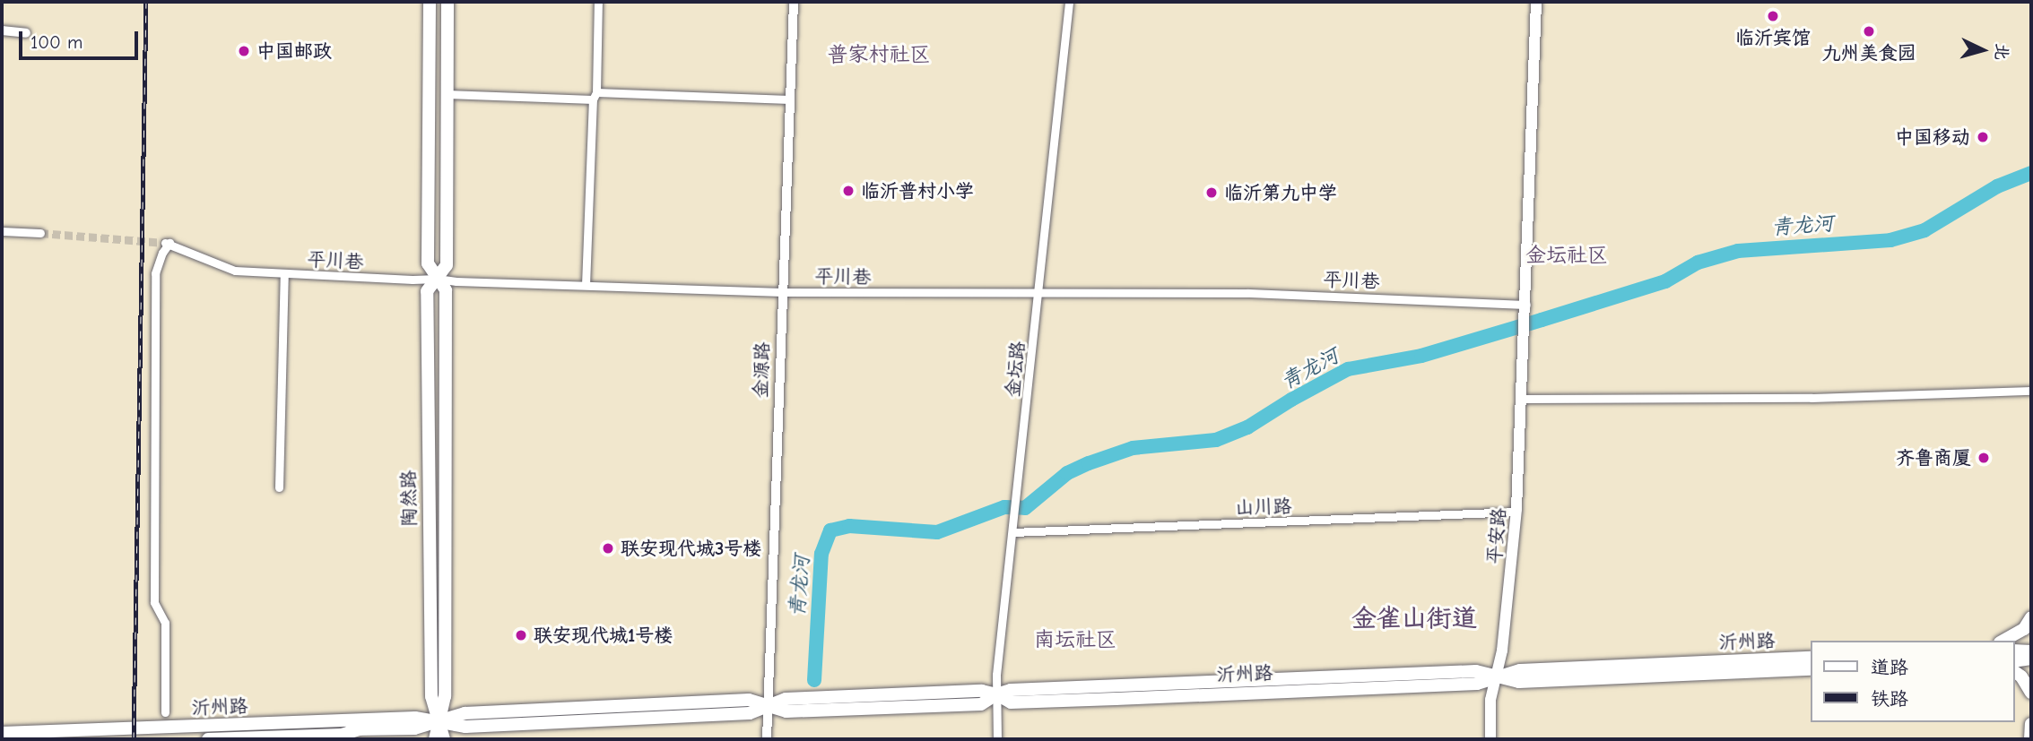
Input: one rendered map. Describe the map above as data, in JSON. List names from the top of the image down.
{
  "streets": {
    "main road": ["陶然路", "平安路", "沂州路"],
    "street": [
      "平川巷",
      "金坛路",
      "金源路",
      "山川路"
    ]
  },
  "crossings": [
    ["平川巷", "金坛路"],
    ["平川巷", "金源路"],
    ["平川巷", "陶然路"],
    ["平川巷", "平安路"],
    ["金坛路", "山川路"],
    ["金坛路", "沂州路"],
    ["金源路", "沂州路"],
    ["陶然路", "沂州路"],
    ["山川路", "平安路"],
    ["平安路", "沂州路"]
  ],
  "districts": [
    "普家村社区",
    "金坛社区",
    "金雀山街道",
    "南坛社区"
  ],
  "water": ["青龙河"],
  "places": [
    "临沂宾馆",
    "九州美食园",
    "中国邮政",
    "中国移动",
    "临沂普村小学",
    "临沂第九中学",
    "齐鲁商厦",
    "联安现代城3号楼",
    "联安现代城1号楼"
  ],
  "legend": ["道路", "铁路"],
  "scale_bar": "100 m",
  "north": "right"
}
